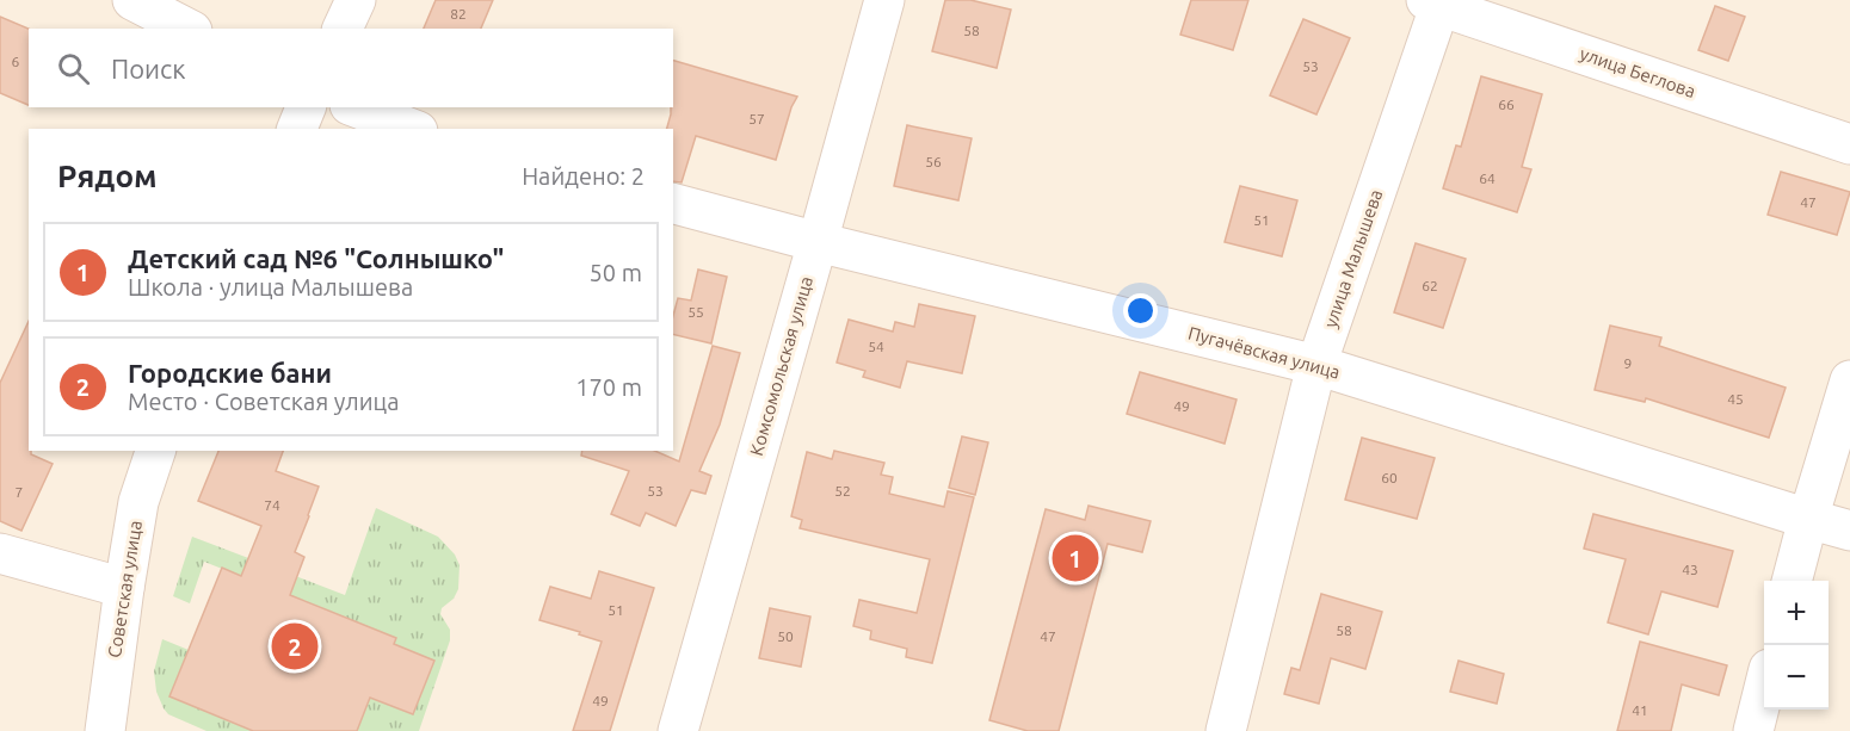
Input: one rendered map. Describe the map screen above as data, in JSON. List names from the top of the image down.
{
  "streets": {
    "street": [
      "улица Беглова",
      "улица Малышева",
      "Пугачёвская улица",
      "Комсомольская улица",
      "Советская улица"
    ]
  },
  "crossings": [
    ["улица Беглова", "улица Малышева"],
    ["улица Малышева", "Пугачёвская улица"],
    ["Пугачёвская улица", "Комсомольская улица"]
  ],
  "house_numbers": [
    "82",
    "58",
    "6",
    "53",
    "66",
    "57",
    "56",
    "64",
    "47",
    "51",
    "62",
    "55",
    "54",
    "9",
    "45",
    "49",
    "60",
    "53",
    "52",
    "7",
    "74",
    "43",
    "51",
    "58",
    "50",
    "47",
    "49",
    "41"
  ],
  "page": {
    "search": "Поиск",
    "heading": ["Рядом", "Найдено: 2"],
    "list": [
      {
        "mark": "1",
        "name": "Детский сад №6 \"Солнышко\"",
        "note": "Школа · улица Малышева",
        "value": "50 m"
      },
      {
        "mark": "2",
        "name": "Городские бани",
        "note": "Место · Советская улица",
        "value": "170 m"
      }
    ],
    "pins": ["1", "2"],
    "map_buttons": ["+", "−"]
  }
}
